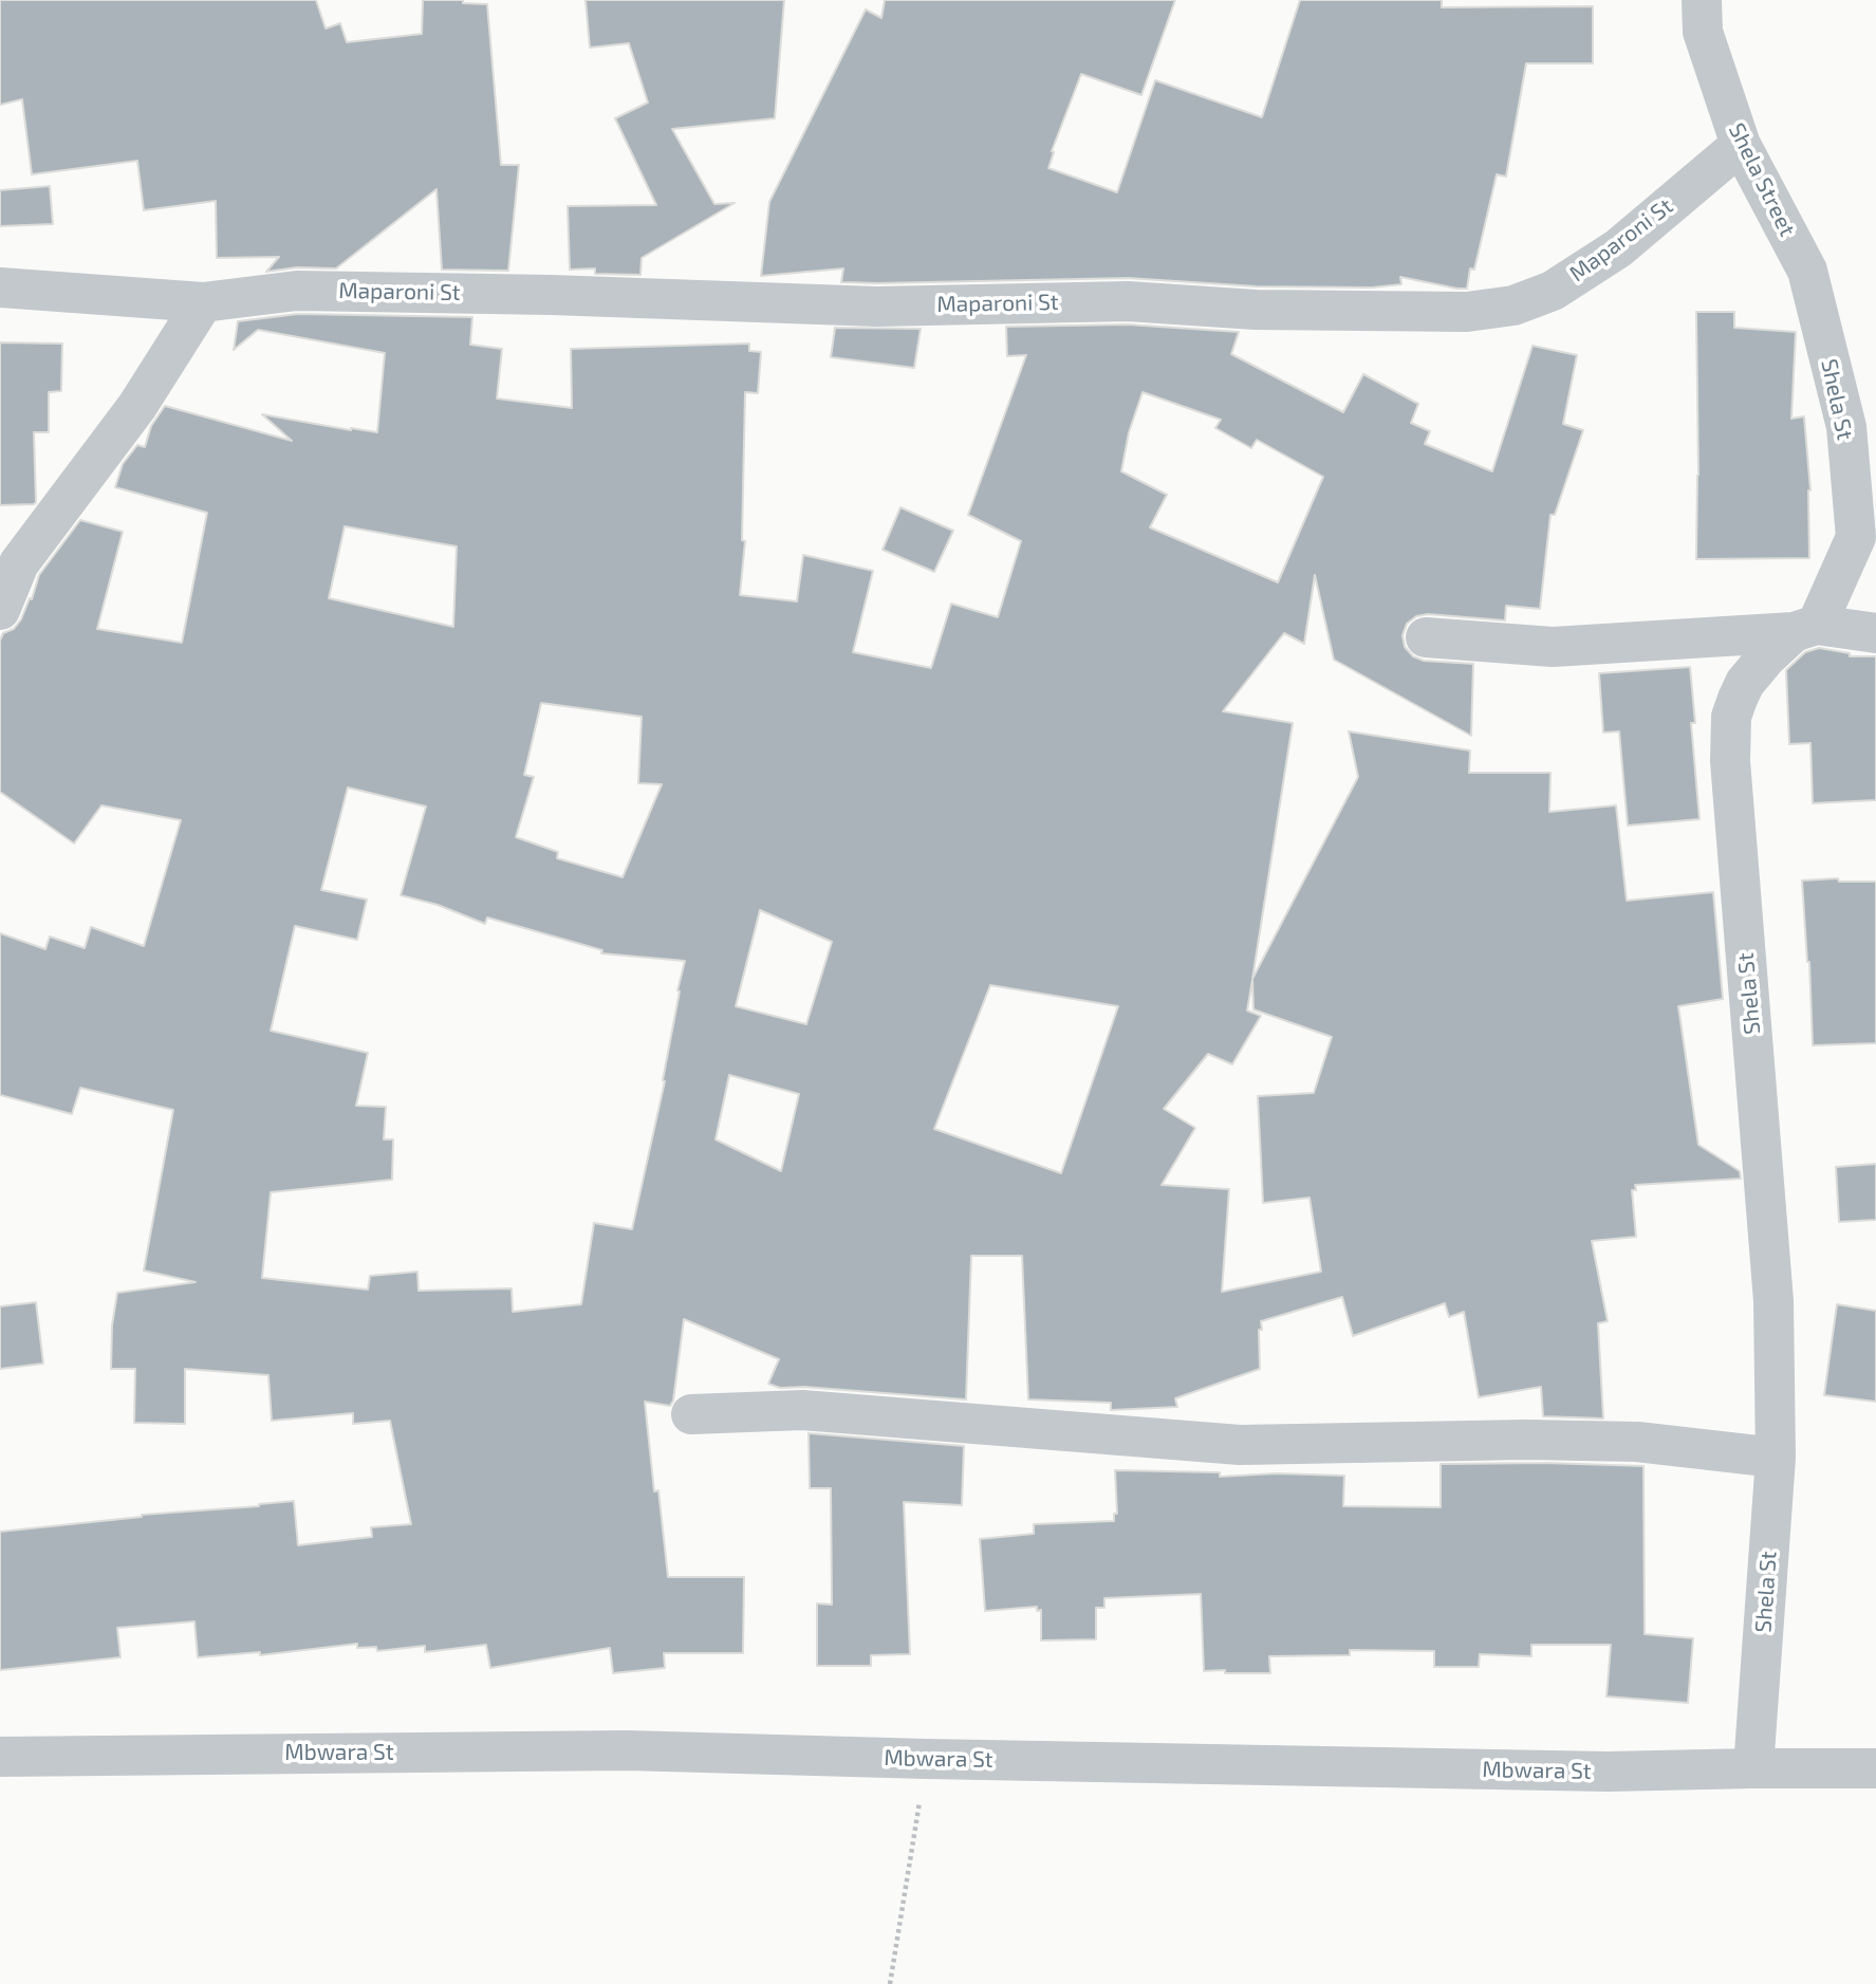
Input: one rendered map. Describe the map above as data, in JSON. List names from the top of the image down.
{
  "streets": {
    "street": [
      "Shela Street",
      "Maparoni St",
      "Shela St",
      "Mbwara St"
    ]
  },
  "crossings": [
    ["Shela Street", "Maparoni St"],
    ["Shela Street", "Shela St"],
    ["Shela St", "Mbwara St"]
  ]
}
